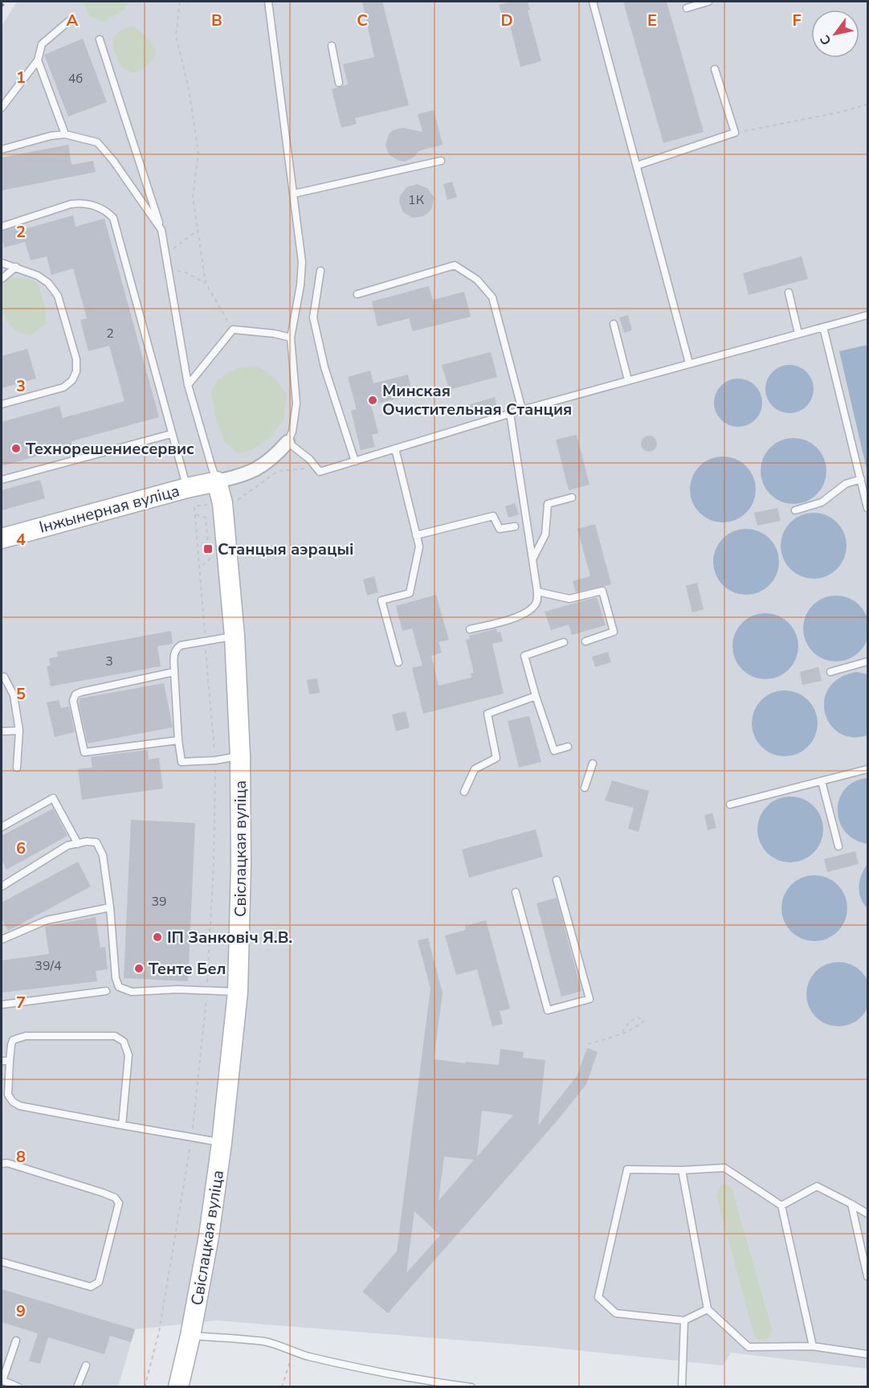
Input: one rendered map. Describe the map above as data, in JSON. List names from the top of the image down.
{
  "streets": {
    "street": ["Інжынерная вуліца", "Свіслацкая вуліца"]
  },
  "crossings": [
    ["Інжынерная вуліца", "Свіслацкая вуліца"]
  ],
  "places": {
    "other": [
      "Минская Очистительная Станция",
      "Технорешениесервис",
      "ІП Занковіч Я.В.",
      "Тенте Бел"
    ],
    "transit": ["Станцыя аэрацыі"]
  },
  "house_numbers": [
    "4б",
    "1К",
    "2",
    "3",
    "39",
    "39/4"
  ],
  "north": "bottom left",
  "grid": {
    "columns": [
      "A",
      "B",
      "C",
      "D",
      "E",
      "F"
    ],
    "rows": [
      "1",
      "2",
      "3",
      "4",
      "5",
      "6",
      "7",
      "8",
      "9"
    ]
  }
}
